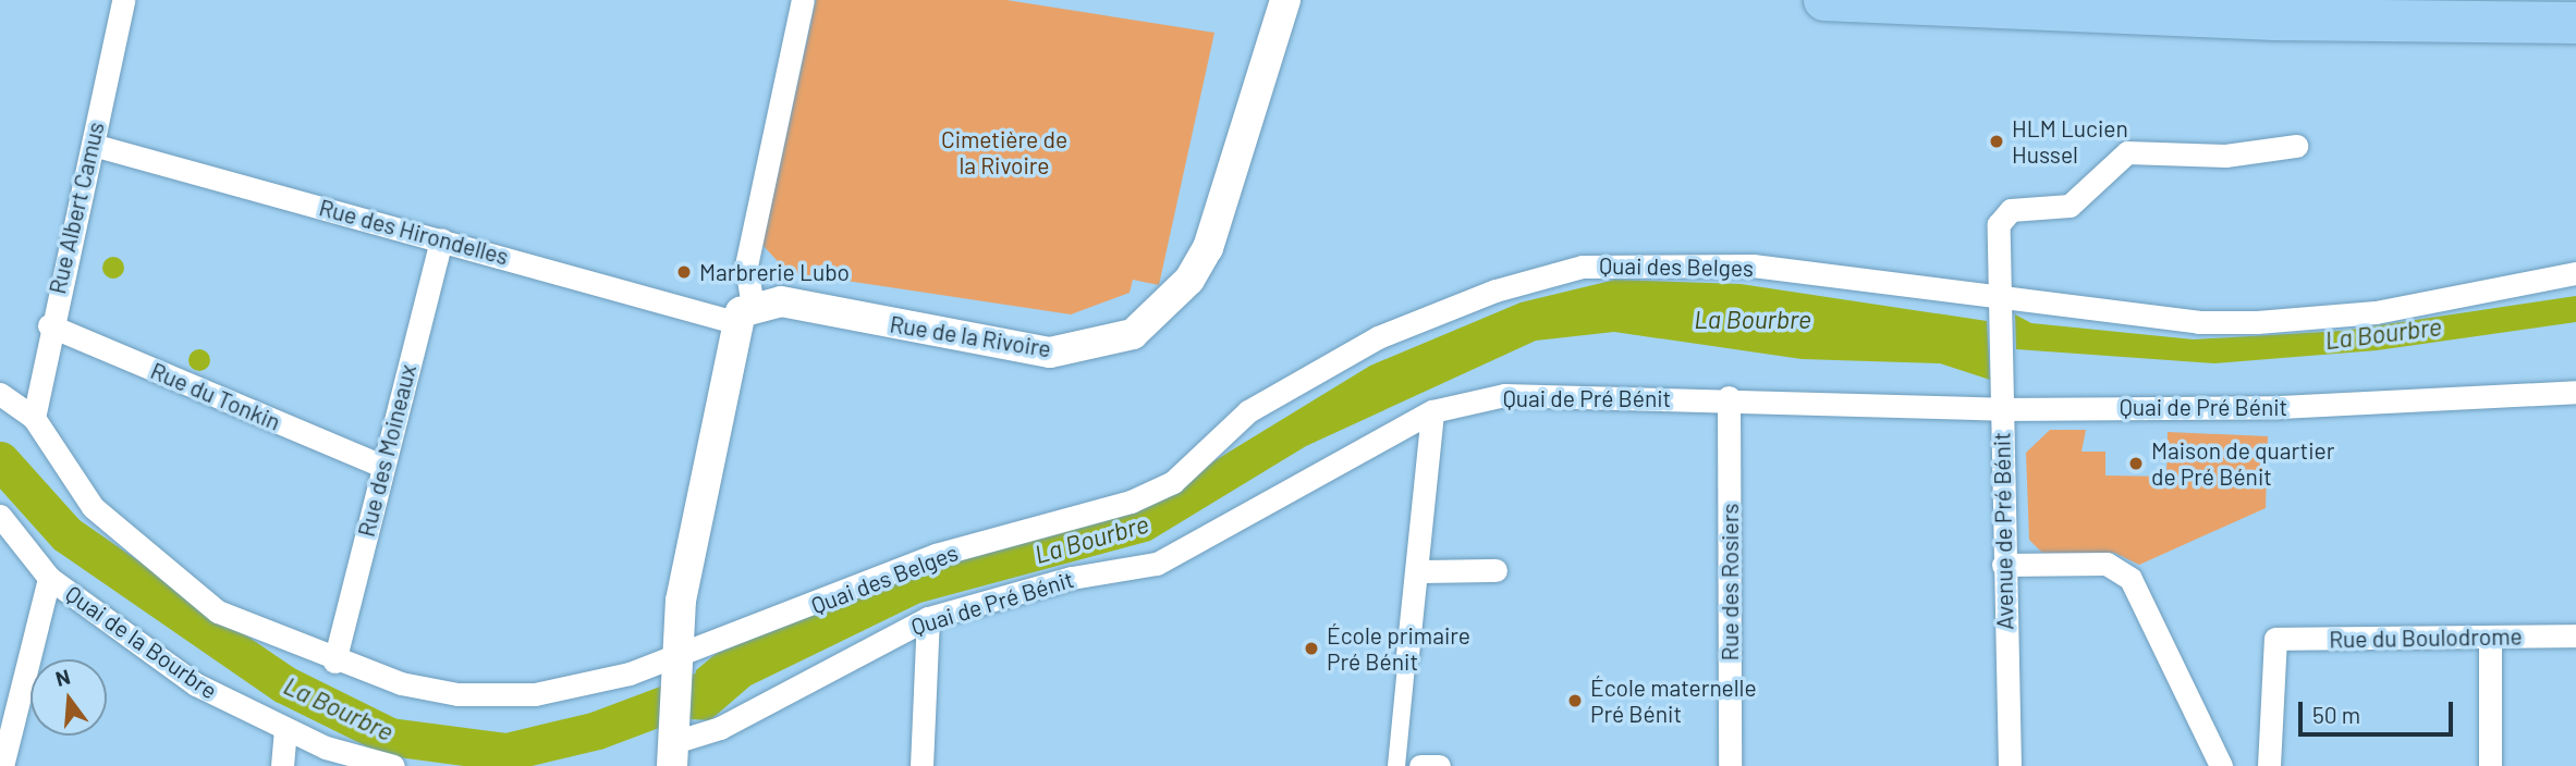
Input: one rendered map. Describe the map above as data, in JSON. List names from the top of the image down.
{
  "streets": {
    "street": [
      "Rue Albert Camus",
      "Rue des Hirondelles",
      "Quai des Belges",
      "Rue de la Rivoire",
      "Rue du Tonkin",
      "Quai de Pré Bénit",
      "Rue des Moineaux",
      "Avenue de Pré Bénit",
      "Rue des Rosiers",
      "Rue du Boulodrome",
      "Quai de la Bourbre"
    ]
  },
  "crossings": [
    ["Rue Albert Camus", "Rue des Hirondelles"],
    ["Rue Albert Camus", "Quai des Belges"],
    ["Rue Albert Camus", "Rue du Tonkin"],
    ["Rue des Hirondelles", "Rue de la Rivoire"],
    ["Rue des Hirondelles", "Rue des Moineaux"],
    ["Quai des Belges", "Rue des Moineaux"],
    ["Quai des Belges", "Avenue de Pré Bénit"],
    ["Rue du Tonkin", "Rue des Moineaux"],
    ["Quai de Pré Bénit", "Avenue de Pré Bénit"],
    ["Quai de Pré Bénit", "Rue des Rosiers"]
  ],
  "water": ["La Bourbre"],
  "parks": ["Cimetière de la Rivoire"],
  "places": [
    "HLM Lucien Hussel",
    "Marbrerie Lubo",
    "Maison de quartier de Pré Bénit",
    "École primaire Pré Bénit",
    "École maternelle Pré Bénit"
  ],
  "scale_bar": "50 m",
  "north": "top"
}
